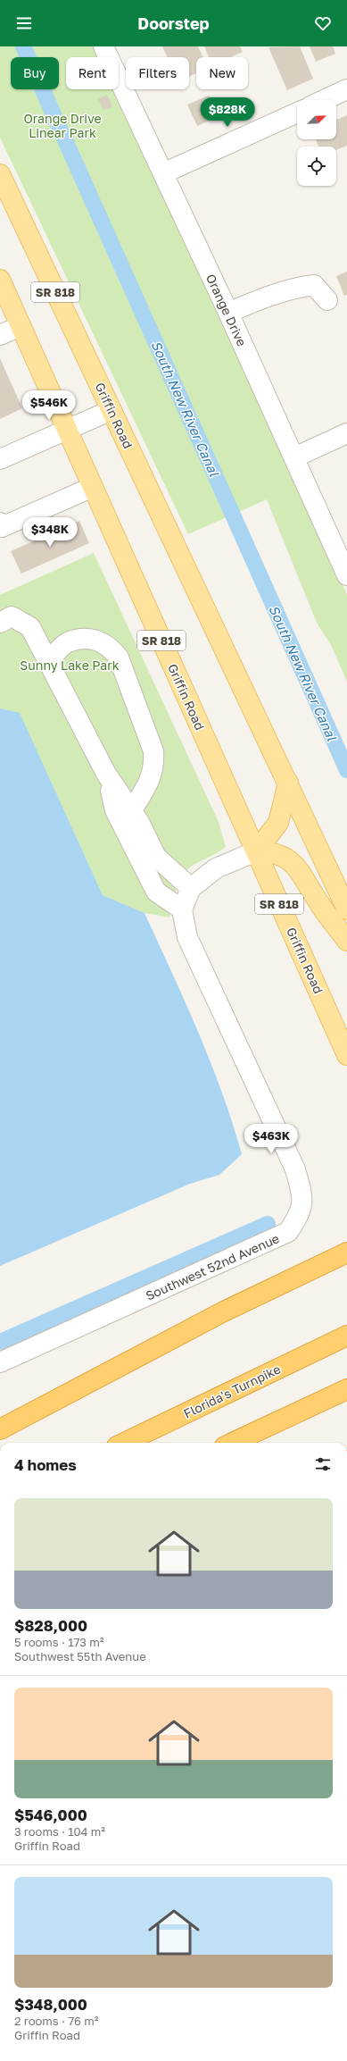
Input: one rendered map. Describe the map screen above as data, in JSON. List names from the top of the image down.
{
  "streets": {
    "highway": ["Florida's Turnpike"],
    "main road": ["SR 818", "Griffin Road"],
    "street": ["Orange Drive", "Southwest 52nd Avenue"]
  },
  "water": ["South New River Canal"],
  "parks": ["Orange Drive Linear Park", "Sunny Lake Park"],
  "north": "top right",
  "page": {
    "header": "Doorstep",
    "chip": [
      "Buy",
      "Rent",
      "Filters",
      "New"
    ],
    "price": [
      "$828K",
      "$546K",
      "$348K",
      "$463K"
    ],
    "heading": "4 homes",
    "list": [
      {
        "name": "$828,000",
        "note": "5 rooms · 173 m² · Southwest 55th Avenue"
      },
      {
        "name": "$546,000",
        "note": "3 rooms · 104 m² · Griffin Road"
      },
      {
        "name": "$348,000",
        "note": "2 rooms · 76 m² · Griffin Road"
      }
    ]
  }
}
